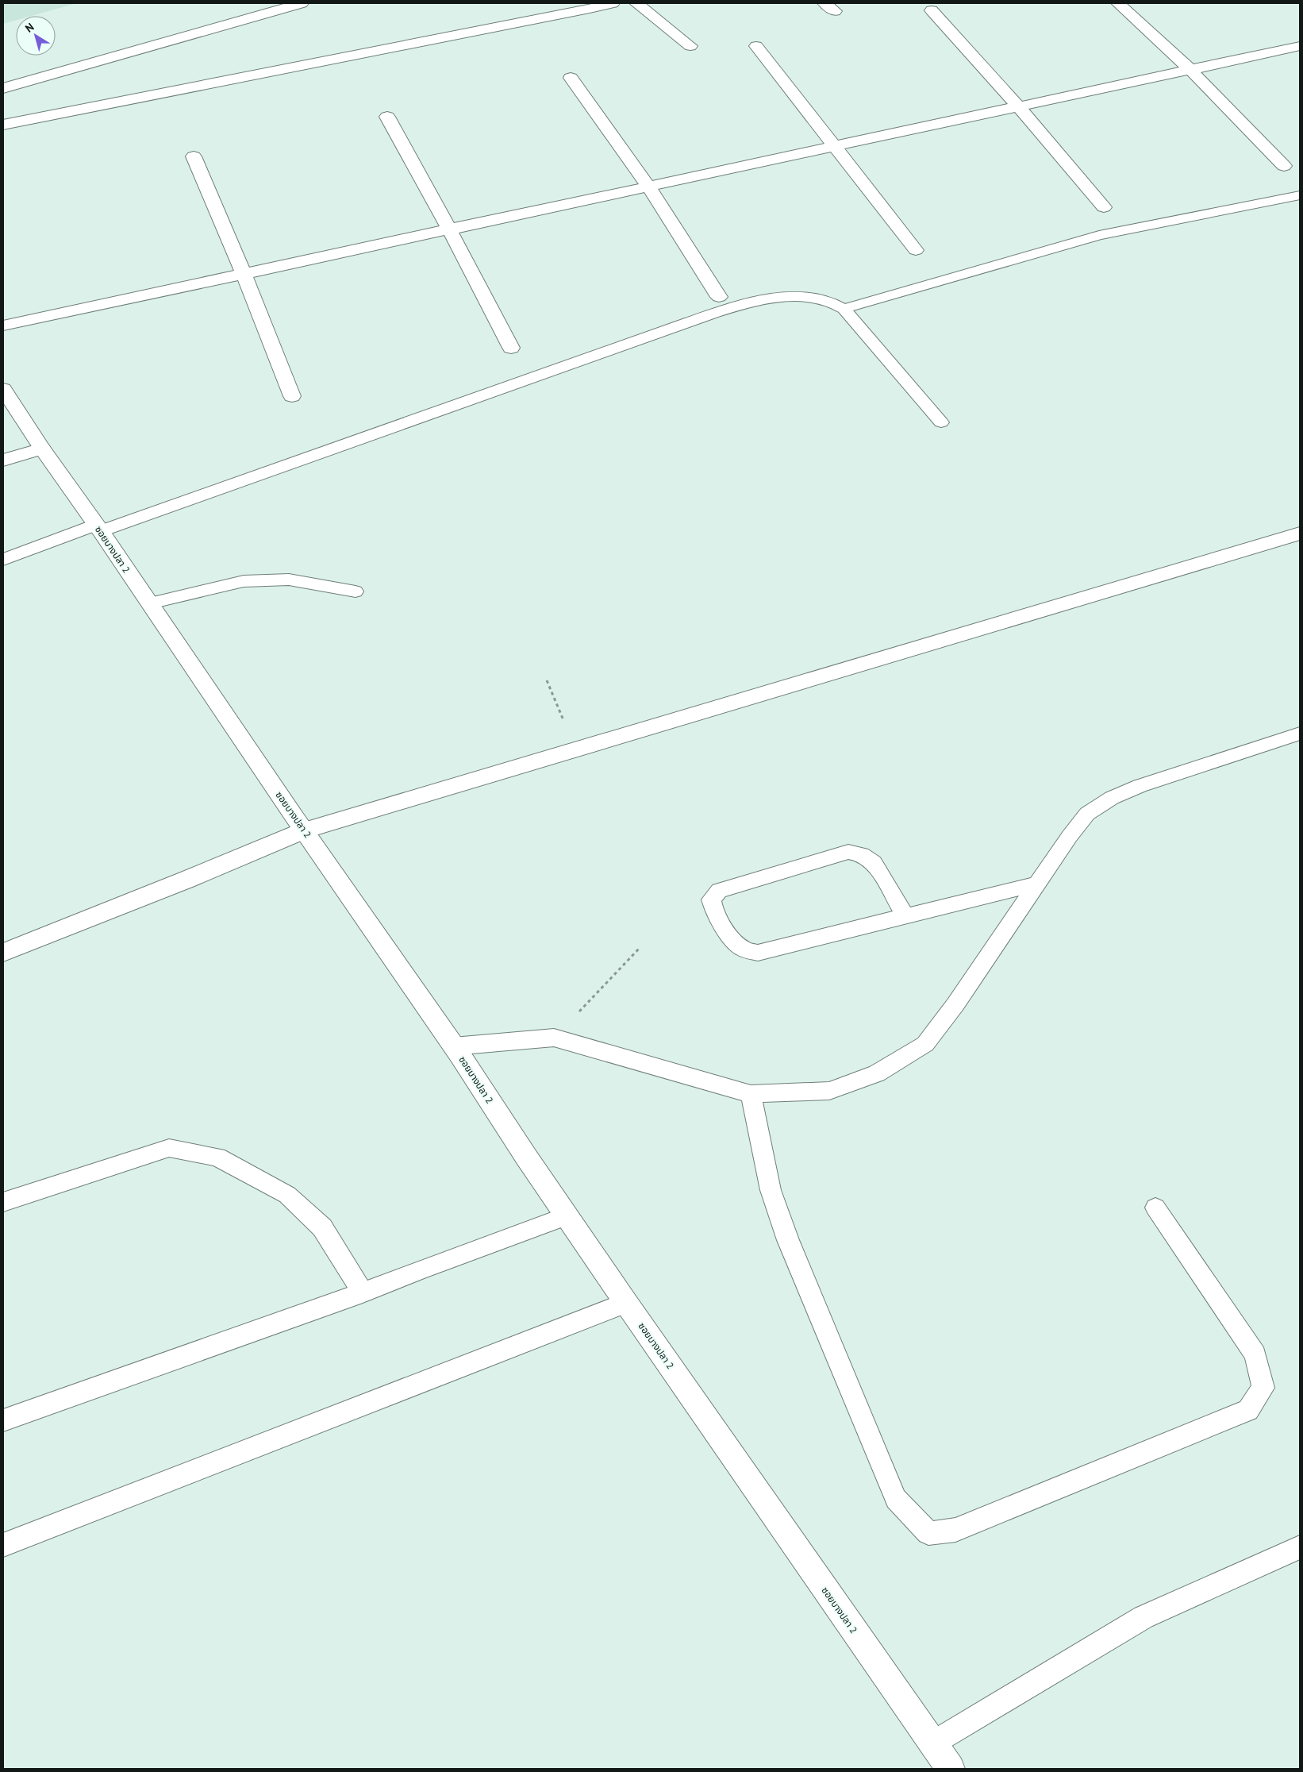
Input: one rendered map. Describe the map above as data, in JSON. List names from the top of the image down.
{
  "streets": {
    "street": ["ซอยบางปลา 2"]
  },
  "north": "top left"
}
